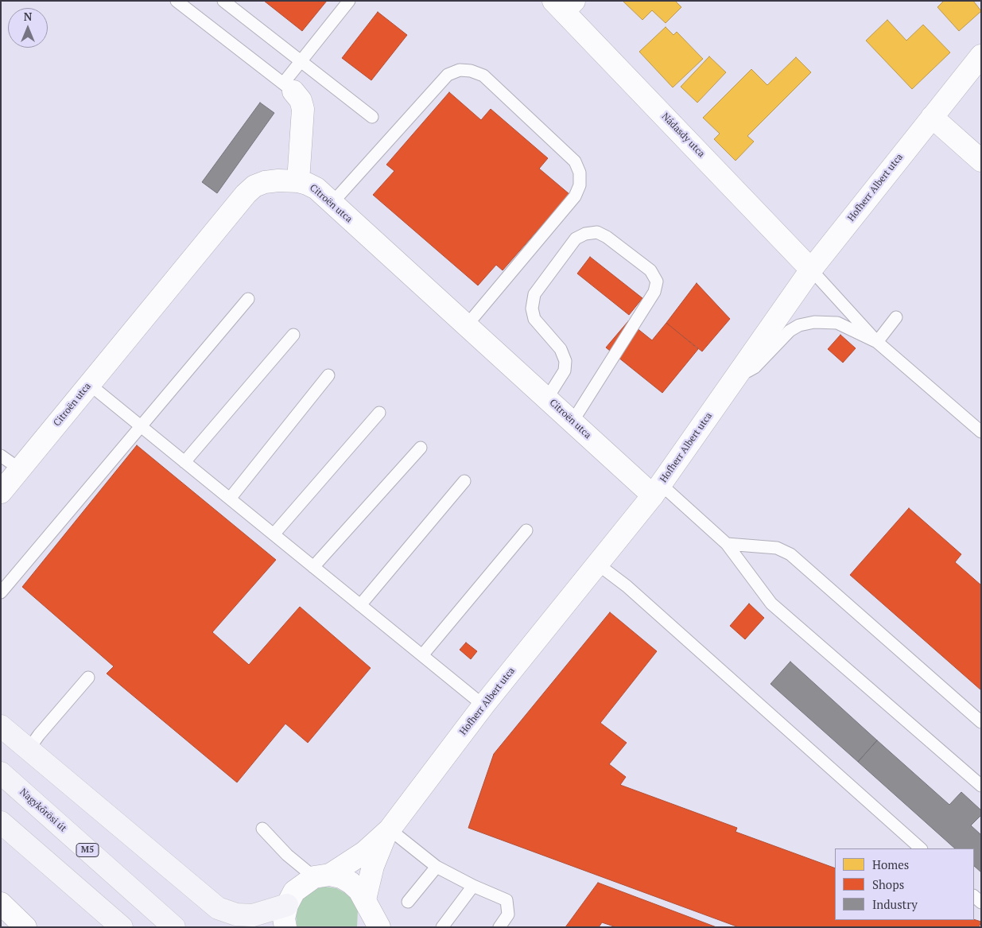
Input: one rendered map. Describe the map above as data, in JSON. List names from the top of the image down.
{
  "streets": {
    "main road": ["Nagykőrösi út", "M5"],
    "street": ["Nádasdy utca", "Hofherr Albert utca", "Citroën utca"]
  },
  "crossings": [
    ["Nádasdy utca", "Hofherr Albert utca"],
    ["Hofherr Albert utca", "Citroën utca"]
  ],
  "legend": ["Homes", "Shops", "Industry"],
  "north": "top"
}
